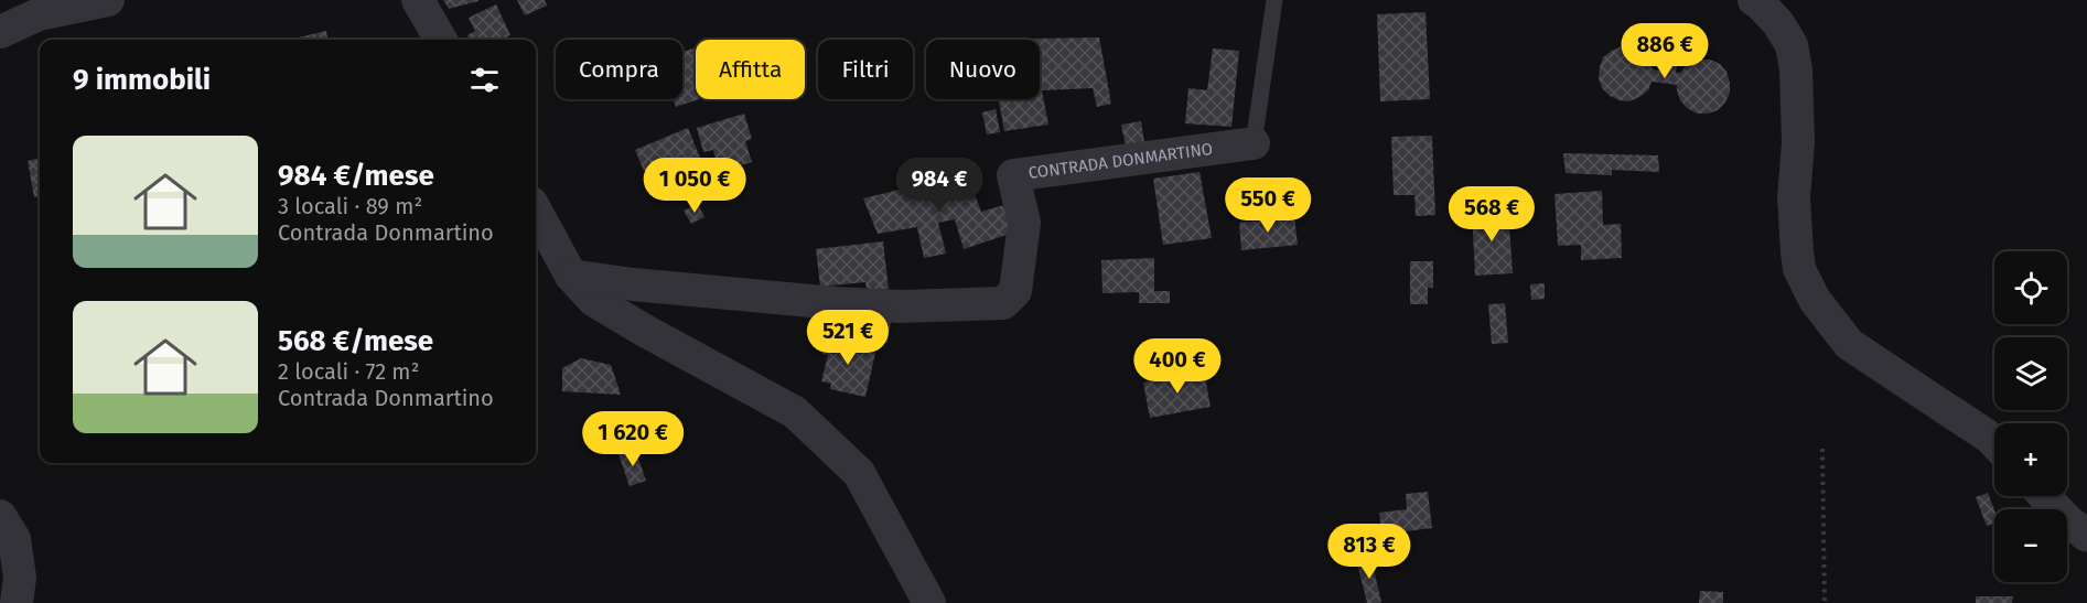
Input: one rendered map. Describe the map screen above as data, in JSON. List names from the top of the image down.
{
  "streets": {
    "street": ["CONTRADA DONMARTINO"]
  },
  "page": {
    "price": [
      "886 €",
      "1 050 €",
      "984 €",
      "550 €",
      "568 €",
      "521 €",
      "400 €",
      "1 620 €",
      "813 €"
    ],
    "chip": [
      "Compra",
      "Affitta",
      "Filtri",
      "Nuovo"
    ],
    "heading": "9 immobili",
    "list": [
      {
        "name": "984 €/mese",
        "note": "3 locali · 89 m² · Contrada Donmartino"
      },
      {
        "name": "568 €/mese",
        "note": "2 locali · 72 m² · Contrada Donmartino"
      }
    ],
    "map_buttons": ["+", "−"]
  }
}
